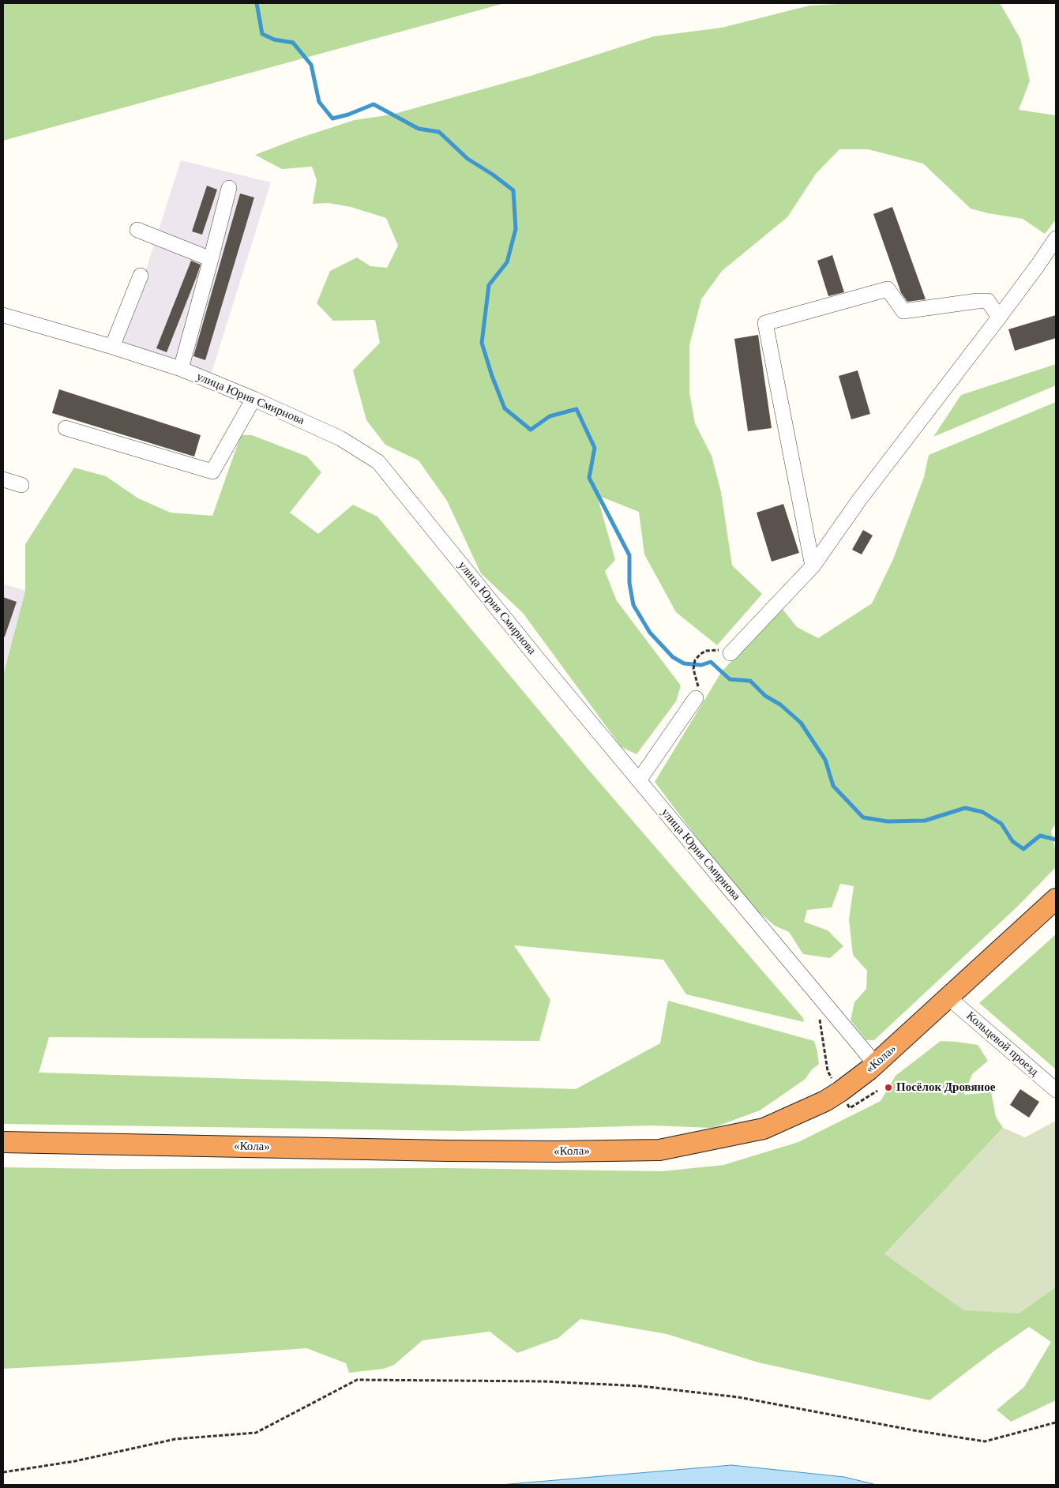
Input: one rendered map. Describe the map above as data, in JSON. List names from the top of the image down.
{
  "streets": {
    "highway": ["«Кола»"],
    "street": ["улица Юрия Смирнова", "Кольцевой проезд"]
  },
  "crossings": [
    ["улица Юрия Смирнова", "«Кола»"],
    ["Кольцевой проезд", "«Кола»"]
  ],
  "places": ["Посёлок Дровяное"]
}
